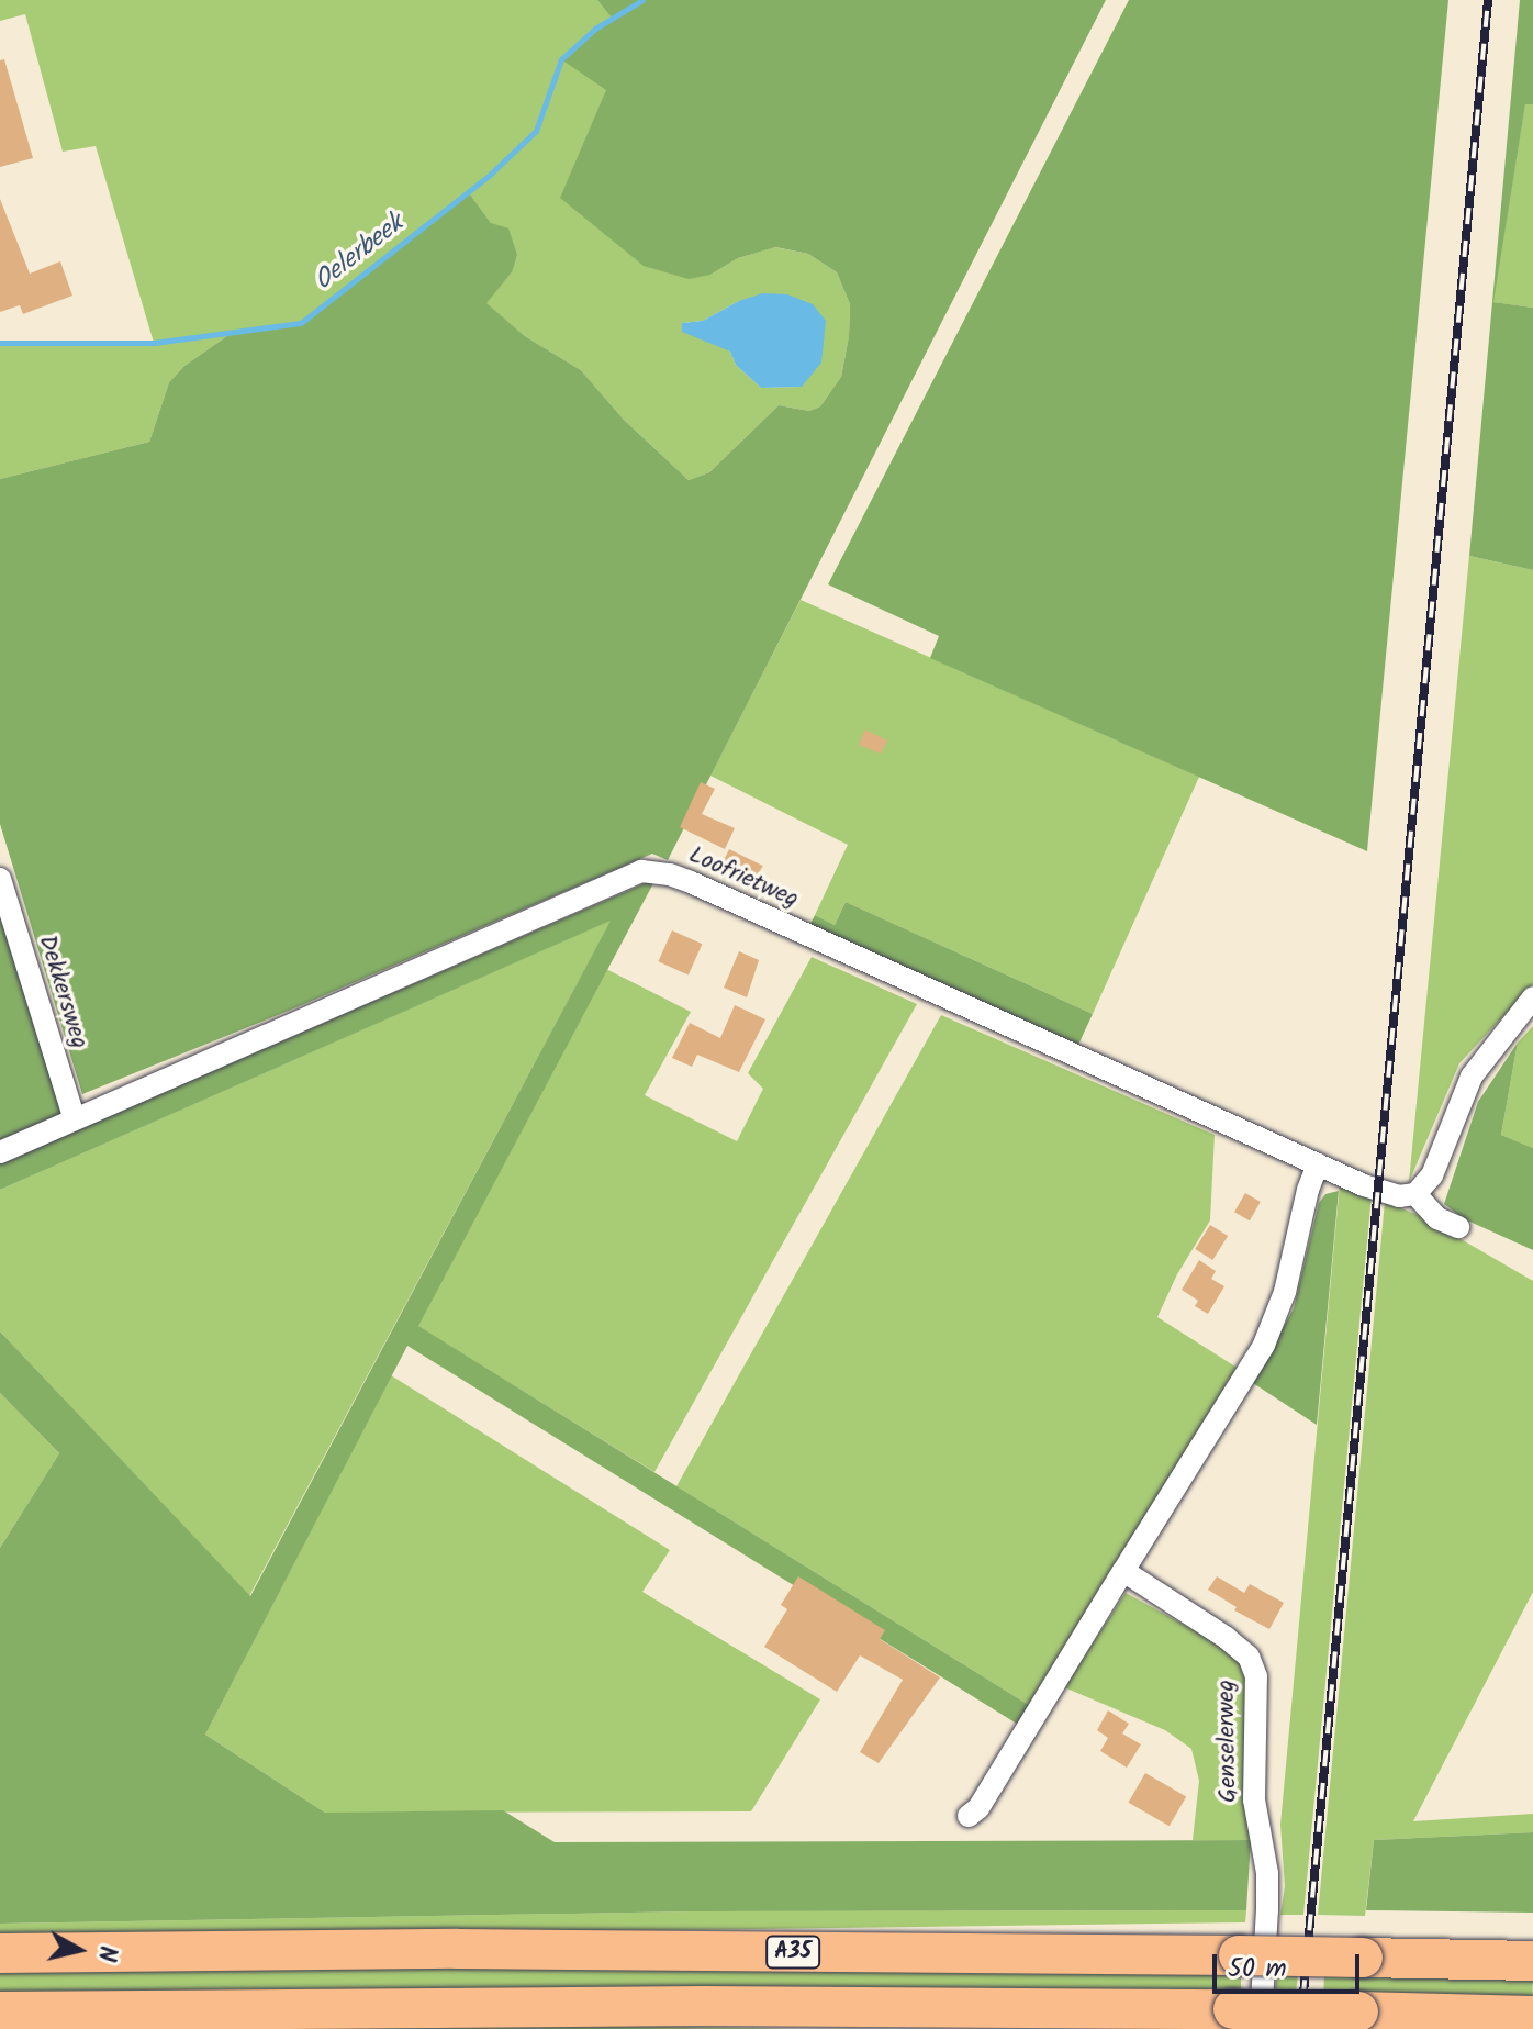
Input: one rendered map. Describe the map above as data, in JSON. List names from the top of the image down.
{
  "streets": {
    "highway": ["A35"],
    "street": ["Loofrietweg", "Dekkersweg", "Genselerweg"]
  },
  "crossings": [
    ["Loofrietweg", "Dekkersweg"]
  ],
  "water": ["Oelerbeek"],
  "scale_bar": "50 m",
  "north": "right"
}
